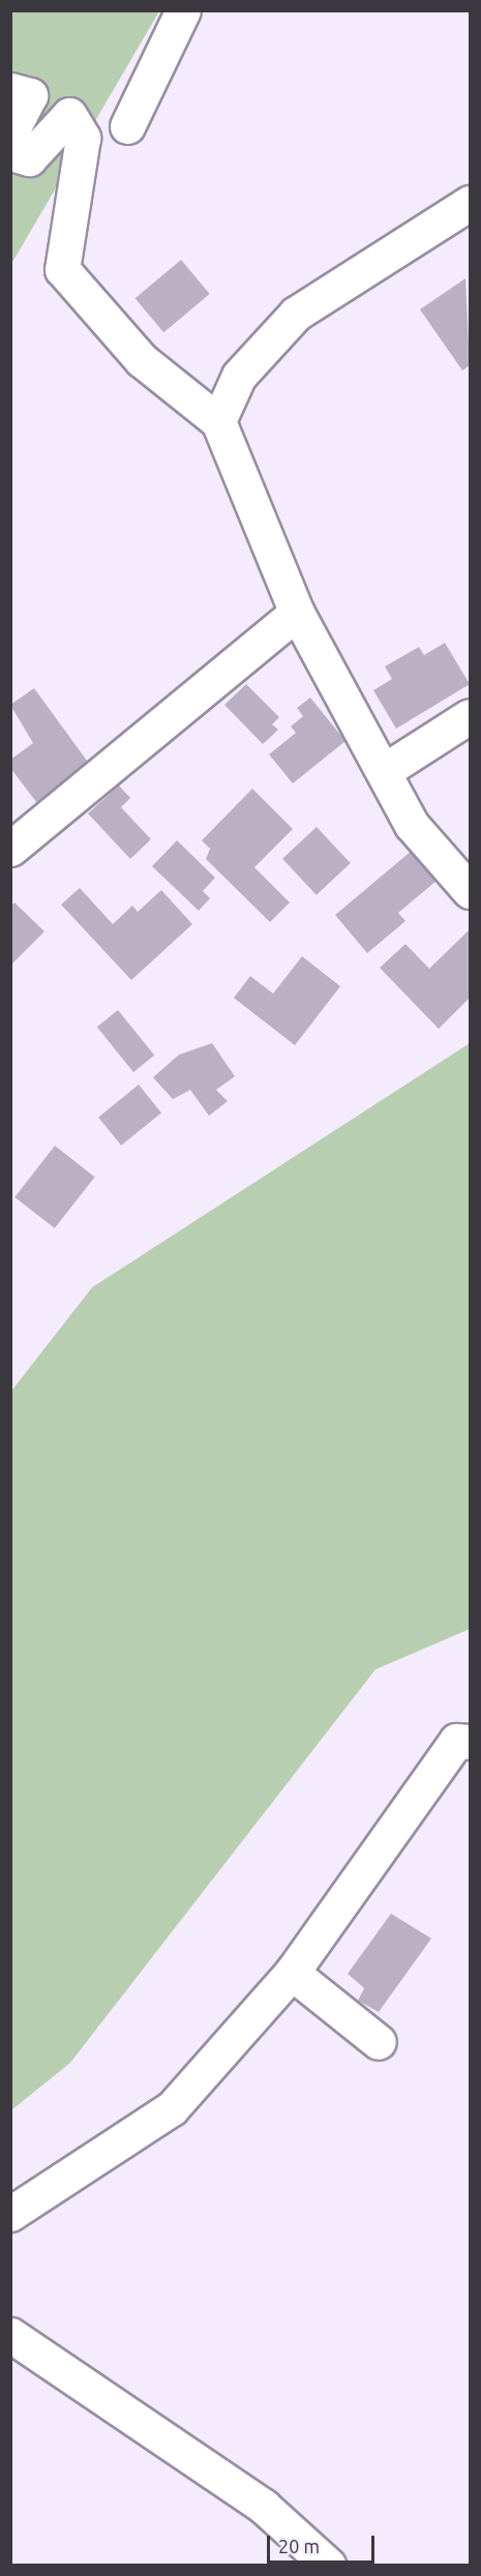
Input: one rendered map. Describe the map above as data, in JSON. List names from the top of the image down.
{
  "scale_bar": "20 m"
}
